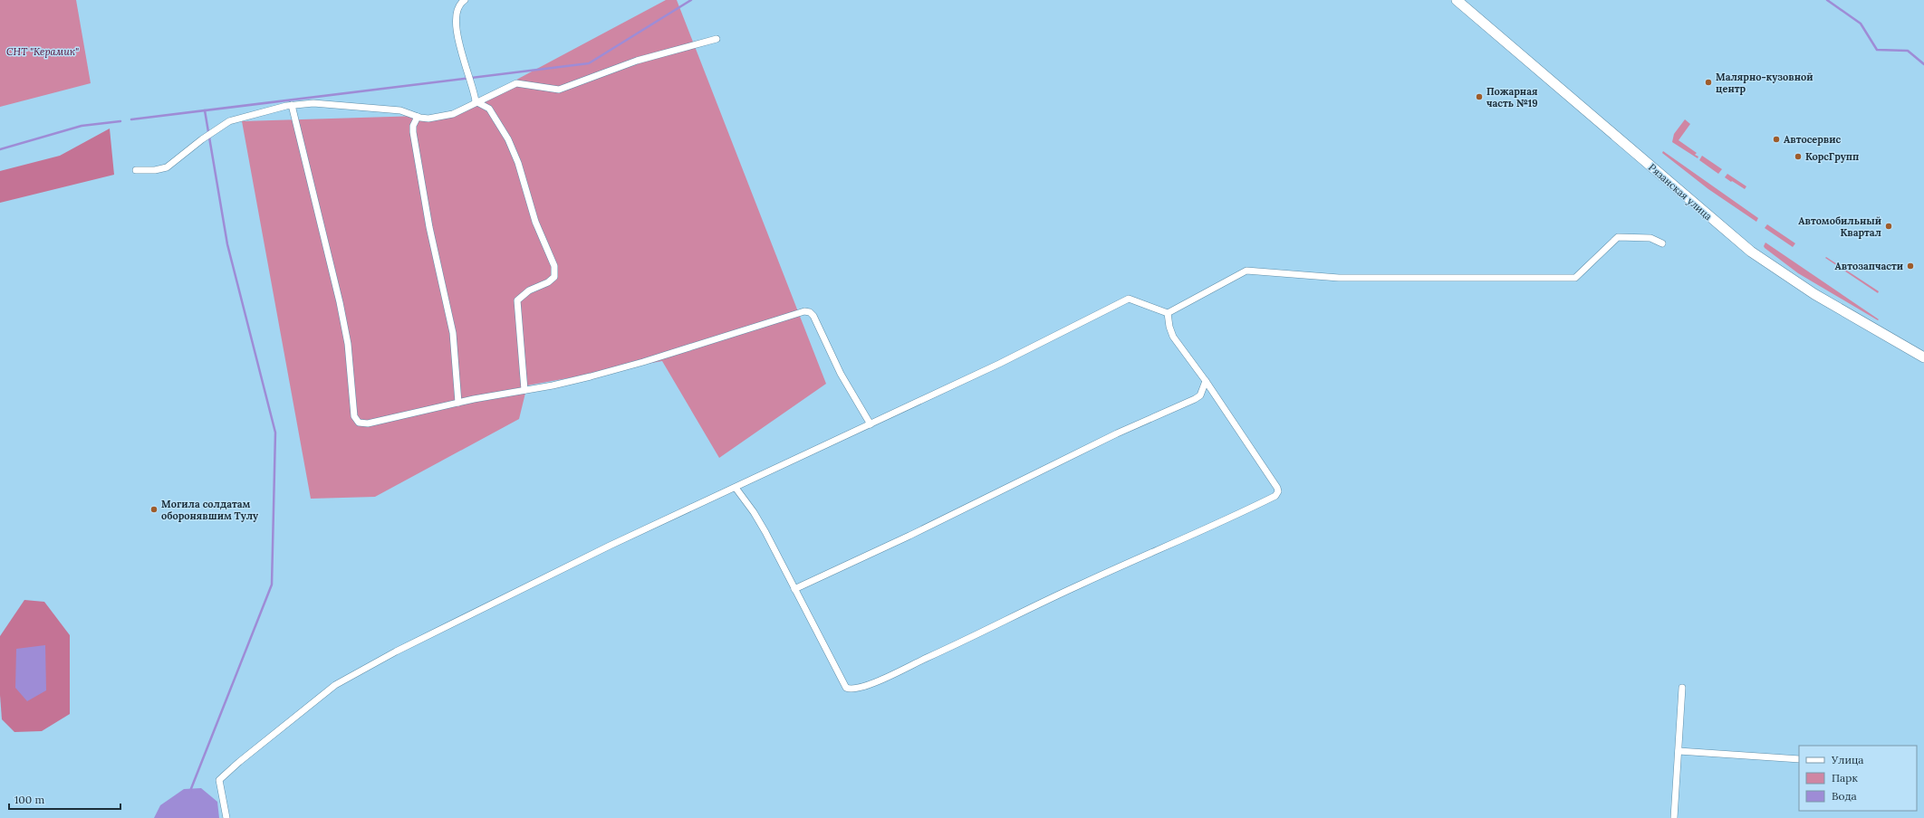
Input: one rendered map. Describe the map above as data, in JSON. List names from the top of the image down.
{
  "streets": {
    "main road": ["Рязанская улица"]
  },
  "parks": ["СНТ \"Керамик\""],
  "places": [
    "Малярно-кузовной центр",
    "Пожарная часть №19",
    "Автосервис",
    "КорсГрупп",
    "Автомобильный Квартал",
    "Автозапчасти",
    "Могила солдатам оборонявшим Тулу"
  ],
  "legend": ["Улица", "Парк", "Вода"],
  "scale_bar": "100 m"
}
